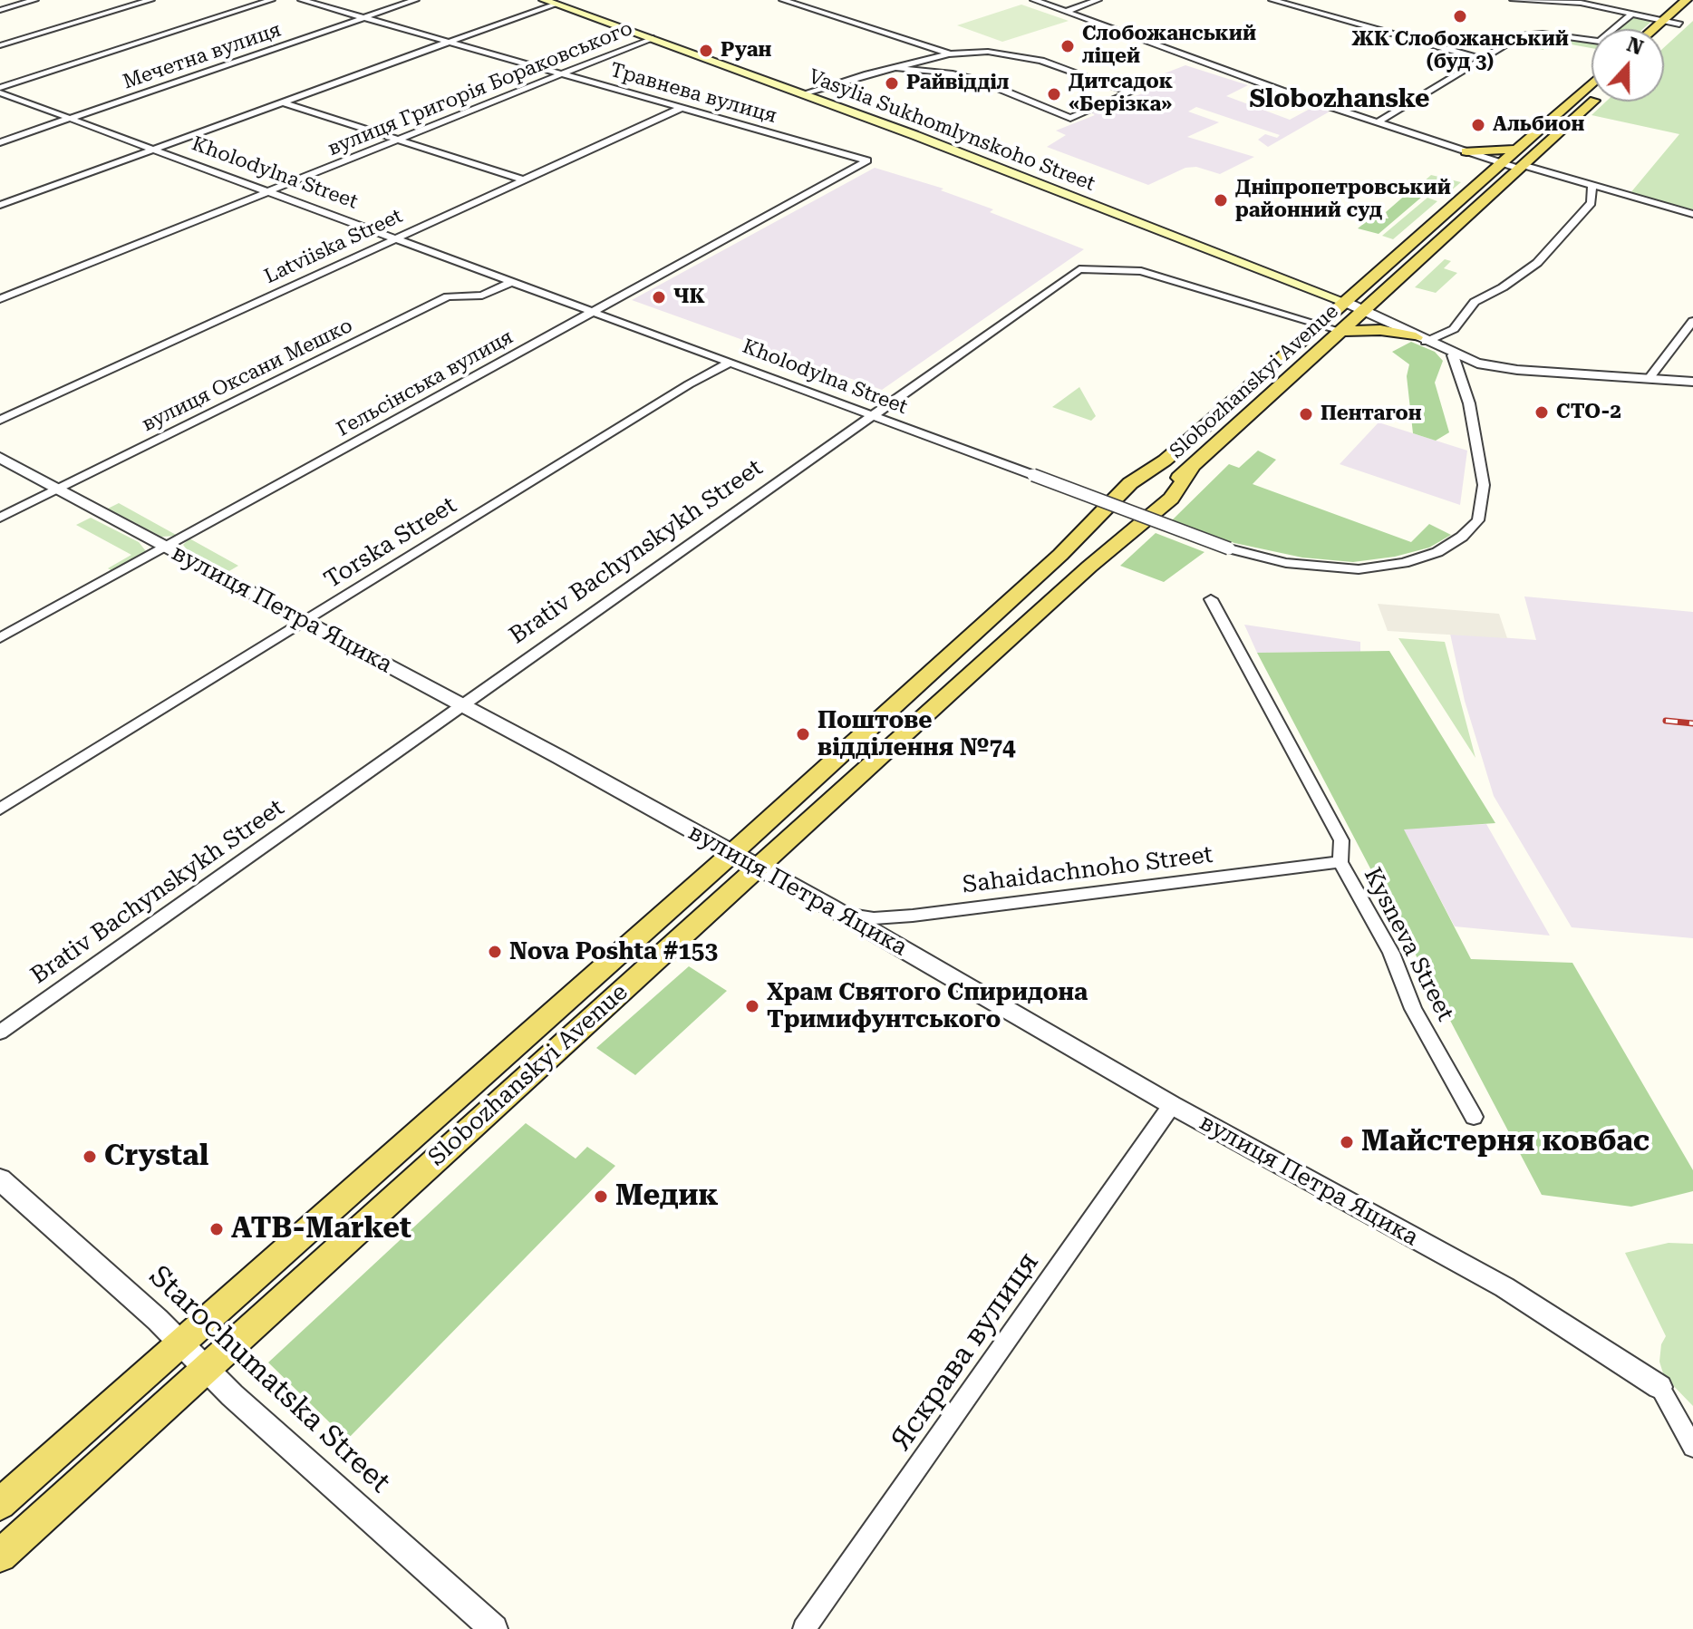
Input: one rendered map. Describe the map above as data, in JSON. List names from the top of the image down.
{
  "streets": {
    "main road": ["Vasylia Sukhomlynskoho Street", "Slobozhanskyi Avenue"],
    "street": [
      "Мечетна вулиця",
      "вулиця Григорія Бораковського",
      "Травнева вулиця",
      "Kholodylna Street",
      "Latviiska Street",
      "вулиця Оксани Мешко",
      "Гельсінська вулиця",
      "Torska Street",
      "Brativ Bachynskykh Street",
      "вулиця Петра Яцика",
      "Sahaidachnoho Street",
      "Kysneva Street",
      "Яскрава вулиця",
      "Starochumatska Street"
    ]
  },
  "crossings": [
    ["Мечетна вулиця", "Травнева вулиця"],
    ["Мечетна вулиця", "Kholodylna Street"],
    ["вулиця Григорія Бораковського", "Травнева вулиця"],
    ["вулиця Григорія Бораковського", "Vasylia Sukhomlynskoho Street"],
    ["вулиця Григорія Бораковського", "Kholodylna Street"],
    ["Травнева вулиця", "Latviiska Street"],
    ["Травнева вулиця", "Гельсінська вулиця"],
    ["Vasylia Sukhomlynskoho Street", "Slobozhanskyi Avenue"],
    ["Kholodylna Street", "Latviiska Street"],
    ["Kholodylna Street", "вулиця Оксани Мешко"],
    ["Kholodylna Street", "Гельсінська вулиця"],
    ["Kholodylna Street", "Torska Street"],
    ["Kholodylna Street", "Brativ Bachynskykh Street"],
    ["вулиця Оксани Мешко", "вулиця Петра Яцика"],
    ["Slobozhanskyi Avenue", "Brativ Bachynskykh Street"],
    ["Slobozhanskyi Avenue", "вулиця Петра Яцика"],
    ["Slobozhanskyi Avenue", "Starochumatska Street"],
    ["Гельсінська вулиця", "вулиця Петра Яцика"],
    ["Torska Street", "вулиця Петра Яцика"],
    ["Brativ Bachynskykh Street", "вулиця Петра Яцика"],
    ["вулиця Петра Яцика", "Sahaidachnoho Street"],
    ["вулиця Петра Яцика", "Яскрава вулиця"],
    ["Sahaidachnoho Street", "Kysneva Street"]
  ],
  "districts": ["Slobozhanske"],
  "places": [
    "ЖК Слобожанський (буд 3)",
    "Слобожанський ліцей",
    "Руан",
    "Райвідділ",
    "Дитсадок «Берізка»",
    "Альбион",
    "Дніпропетровський районний суд",
    "ЧК",
    "СТО-2",
    "Пентагон",
    "Поштове відділення №74",
    "Nova Poshta #153",
    "Храм Святого Спиридона Тримифунтського",
    "Майстерня ковбас",
    "Crystal",
    "Медик",
    "ATB-Market"
  ],
  "north": "top"
}
